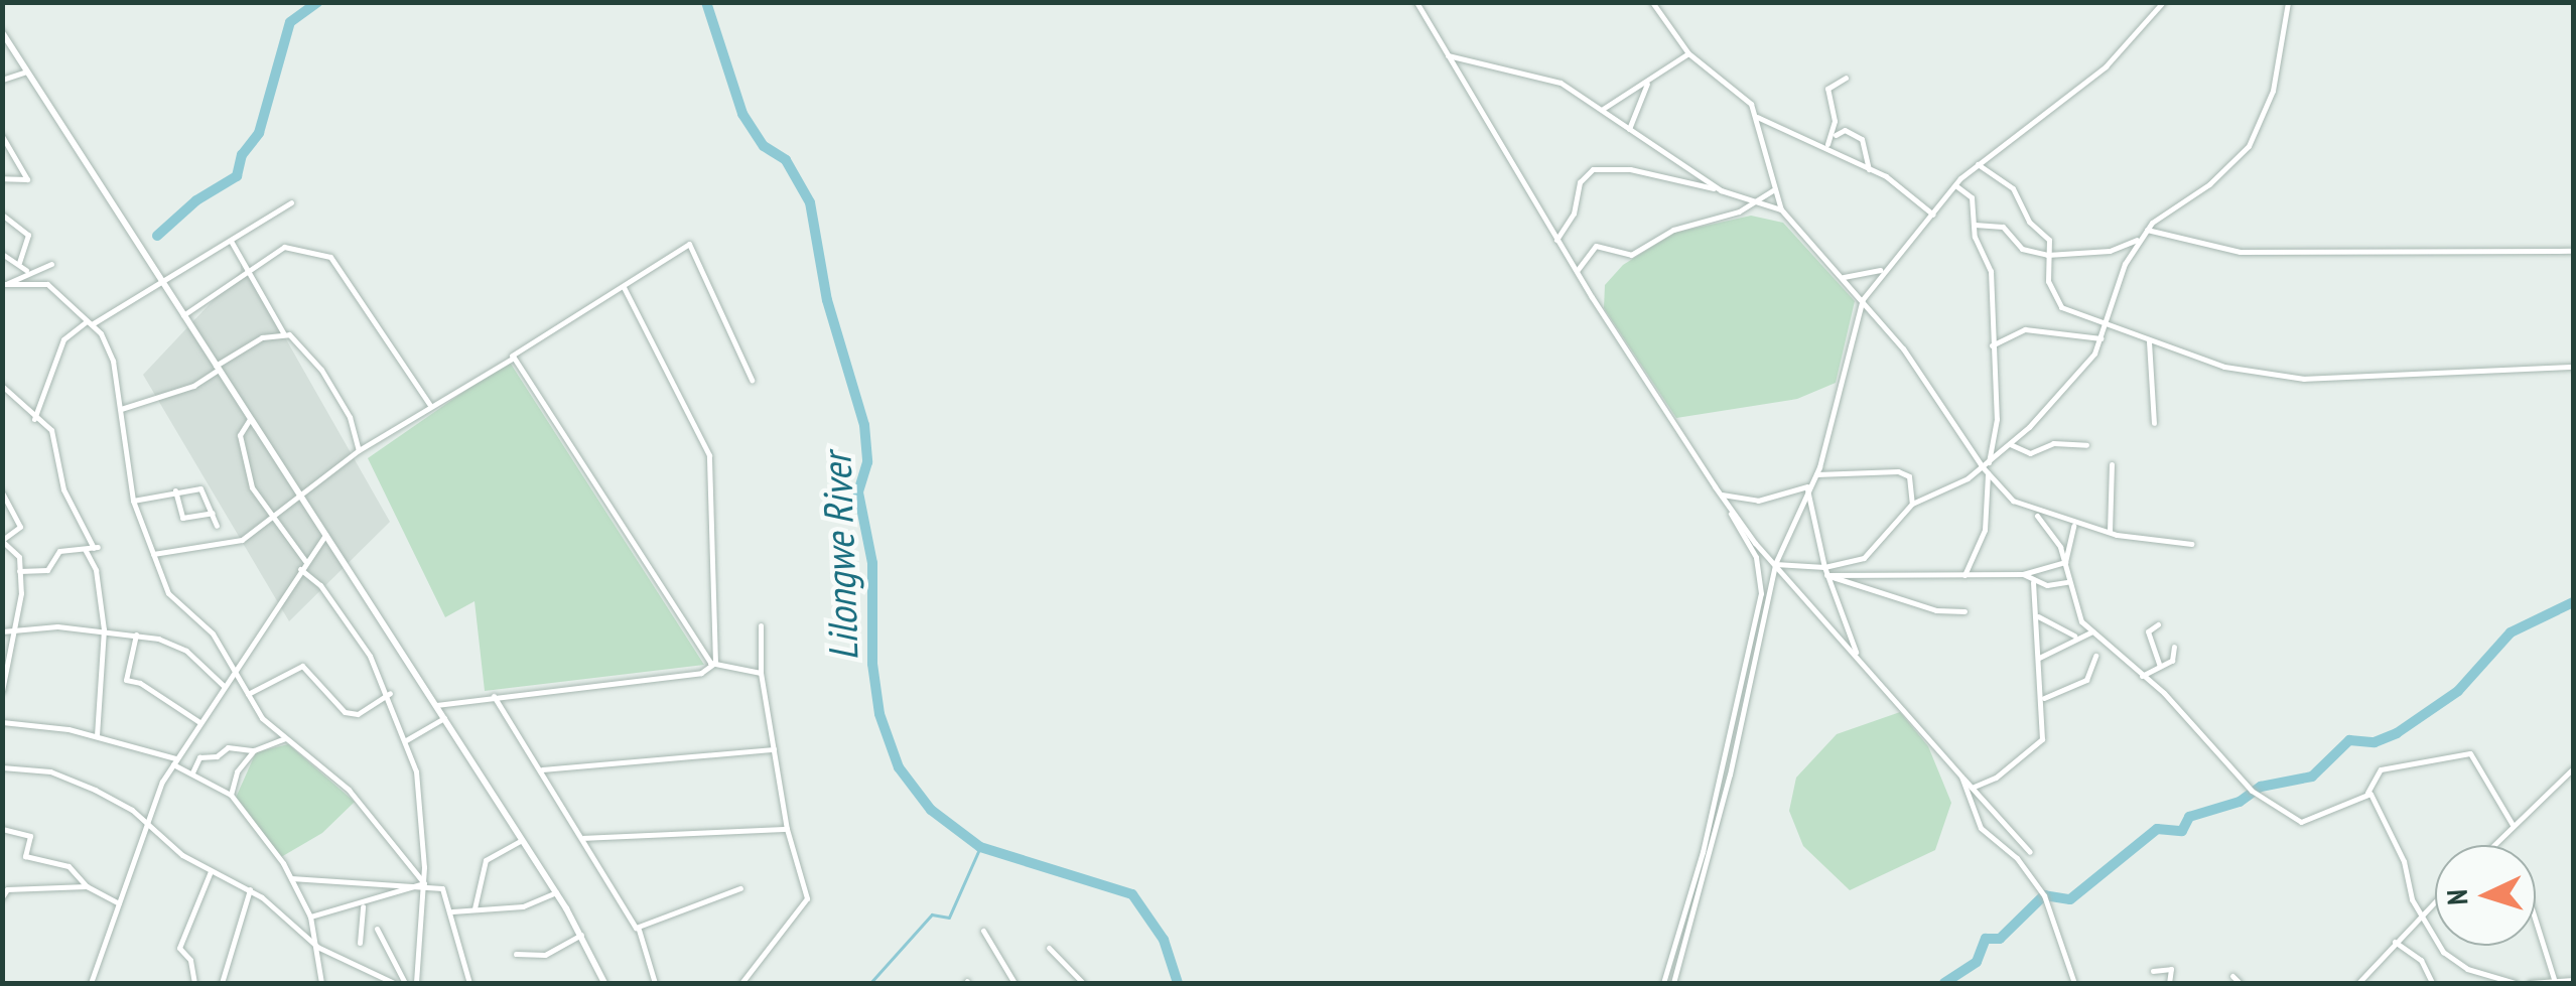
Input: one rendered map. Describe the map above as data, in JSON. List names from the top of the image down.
{
  "water": ["Lilongwe River"],
  "north": "left"
}
